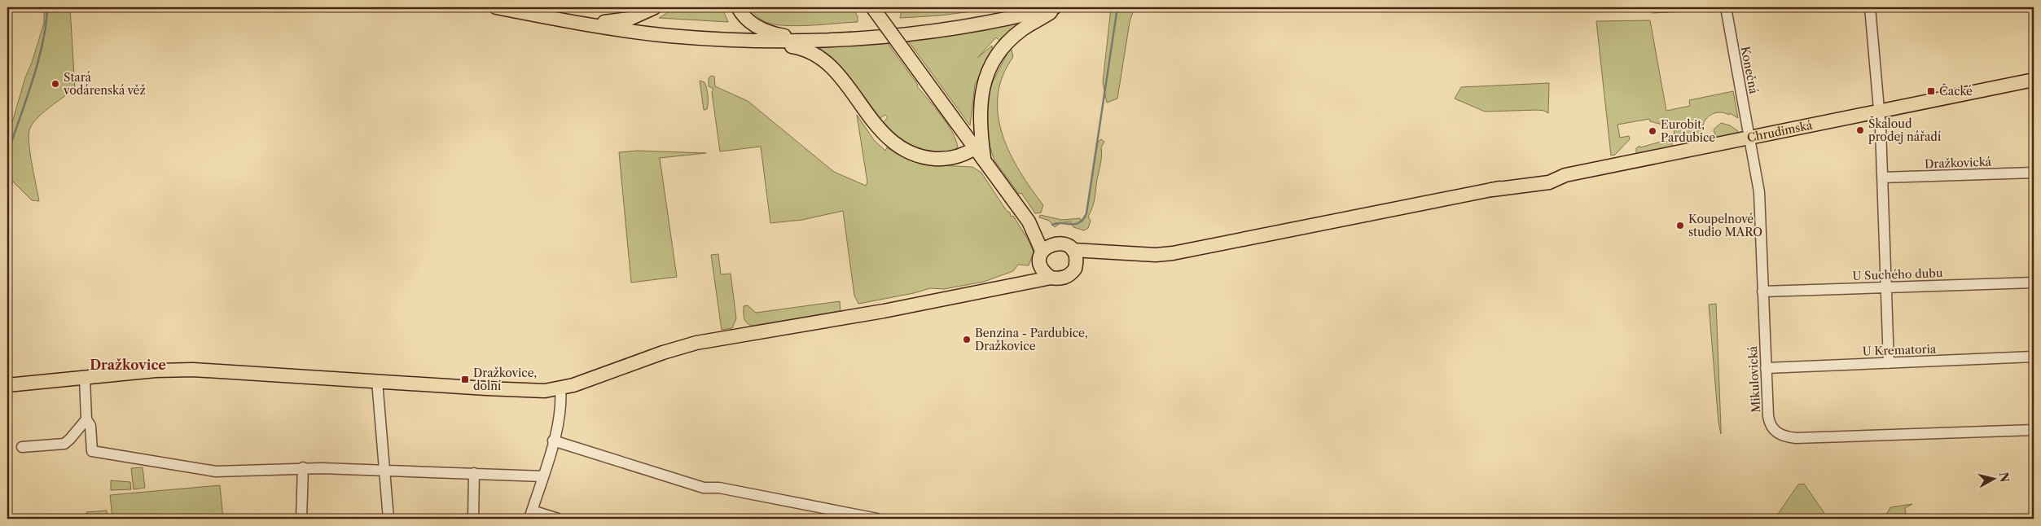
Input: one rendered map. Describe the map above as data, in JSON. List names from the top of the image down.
{
  "streets": {
    "main road": ["Chrudimská"],
    "street": [
      "Konečná",
      "Dražkovická",
      "U Suchého dubu",
      "U Krematoria",
      "Mikulovická"
    ]
  },
  "crossings": [
    ["Konečná", "Chrudimská"],
    ["Konečná", "Mikulovická"],
    ["Chrudimská", "Mikulovická"],
    ["U Suchého dubu", "Mikulovická"],
    ["U Krematoria", "Mikulovická"]
  ],
  "districts": ["Dražkovice"],
  "places": {
    "other": [
      "Stará vodárenská věž",
      "Škaloud prodej nářadí",
      "Eurobit, Pardubice",
      "Koupelnové studio MARO",
      "Benzina - Pardubice, Dražkovice"
    ],
    "transit": ["Čacké", "Dražkovice, dolní"]
  },
  "north": "right"
}
